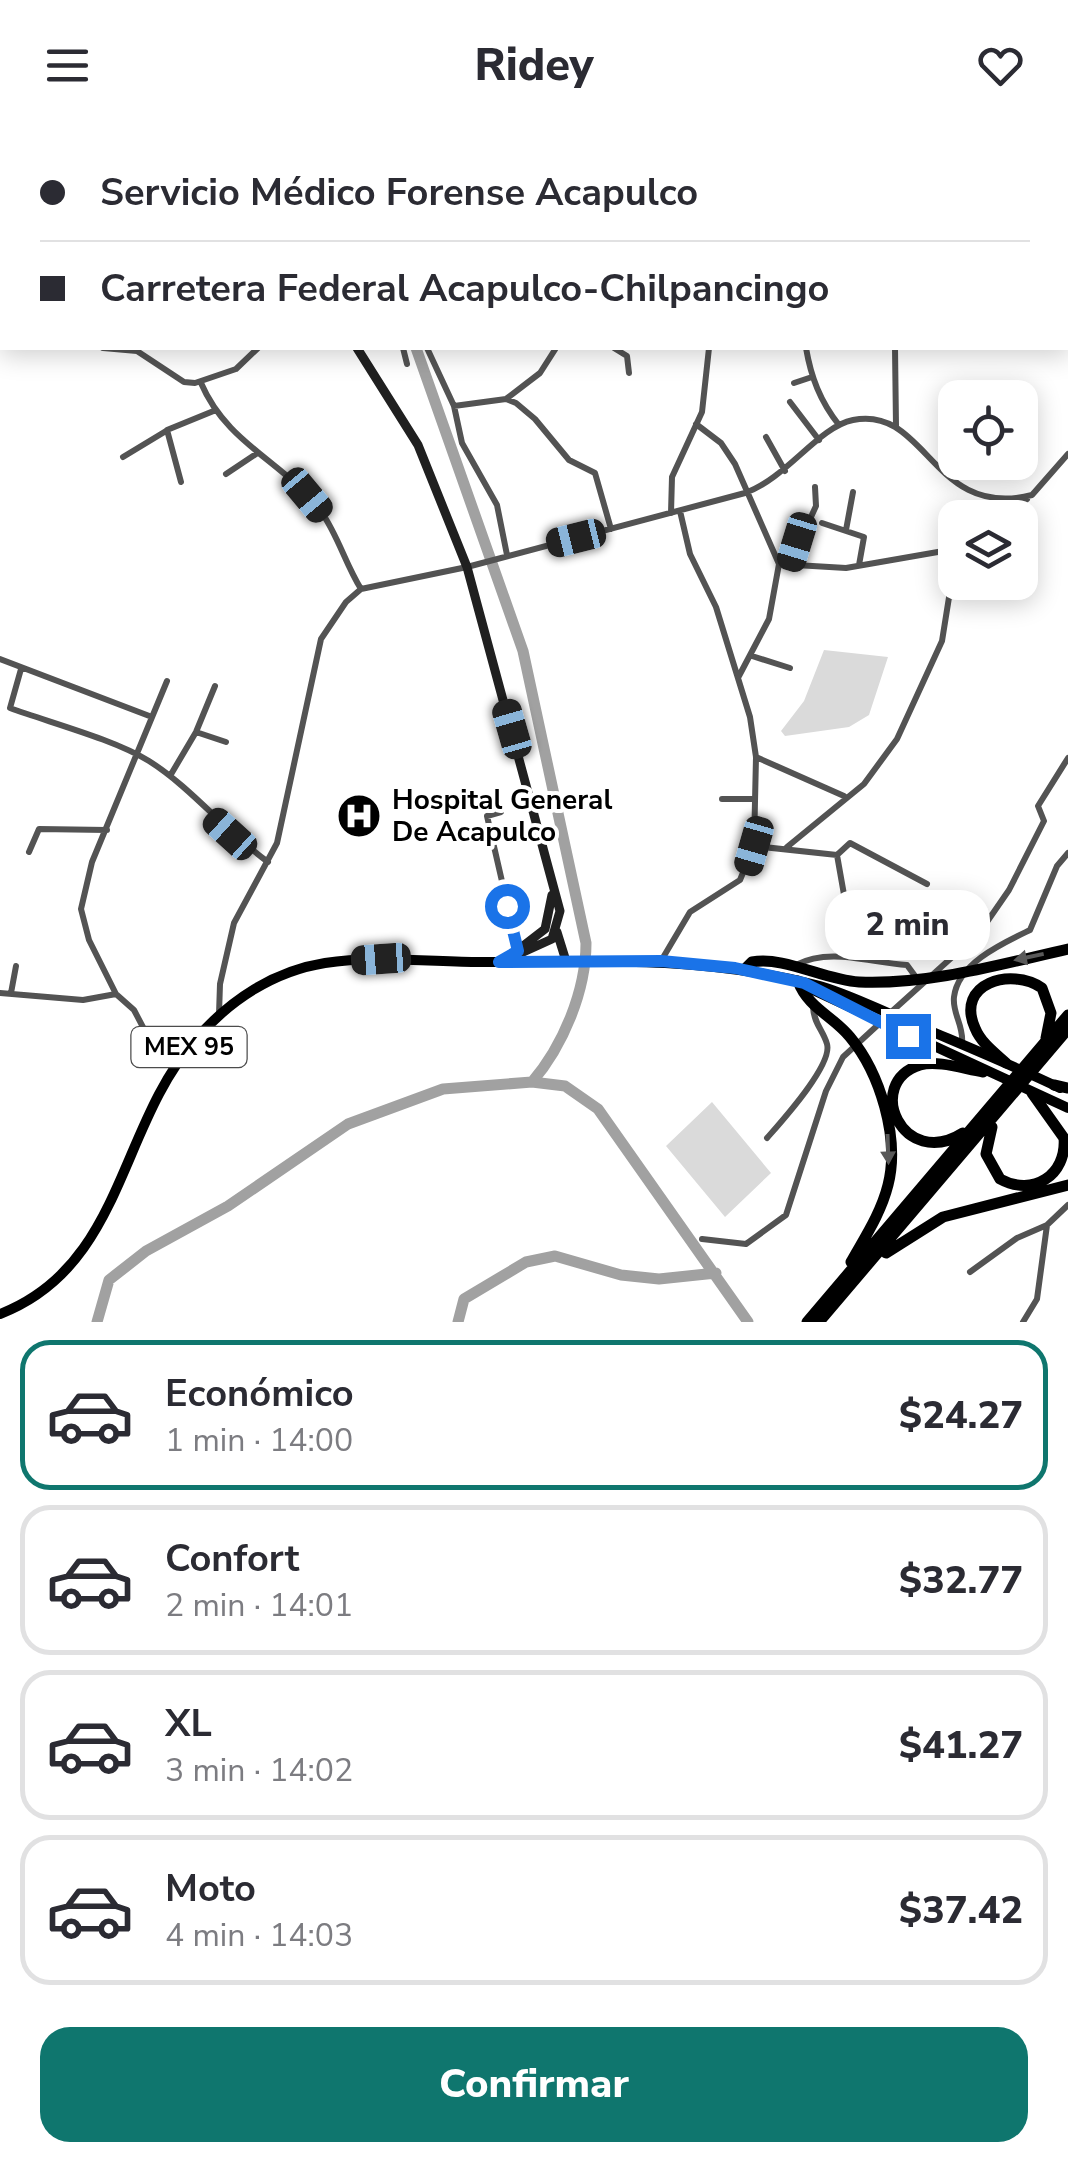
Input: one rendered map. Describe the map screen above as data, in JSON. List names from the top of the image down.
{
  "streets": {
    "main road": ["MEX 95"]
  },
  "places": {
    "hospital": ["Hospital General De Acapulco"]
  },
  "page": {
    "header": "Ridey",
    "banner": ["Servicio Médico Forense Acapulco", "Carretera Federal Acapulco-Chilpancingo"],
    "bubble": "2 min",
    "list": [
      {
        "name": "Económico",
        "note": "1 min · 14:00",
        "value": "$24.27"
      },
      {
        "name": "Confort",
        "note": "2 min · 14:01",
        "value": "$32.77"
      },
      {
        "name": "XL",
        "note": "3 min · 14:02",
        "value": "$41.27"
      },
      {
        "name": "Moto",
        "note": "4 min · 14:03",
        "value": "$37.42"
      }
    ],
    "buttons": "Confirmar"
  }
}
